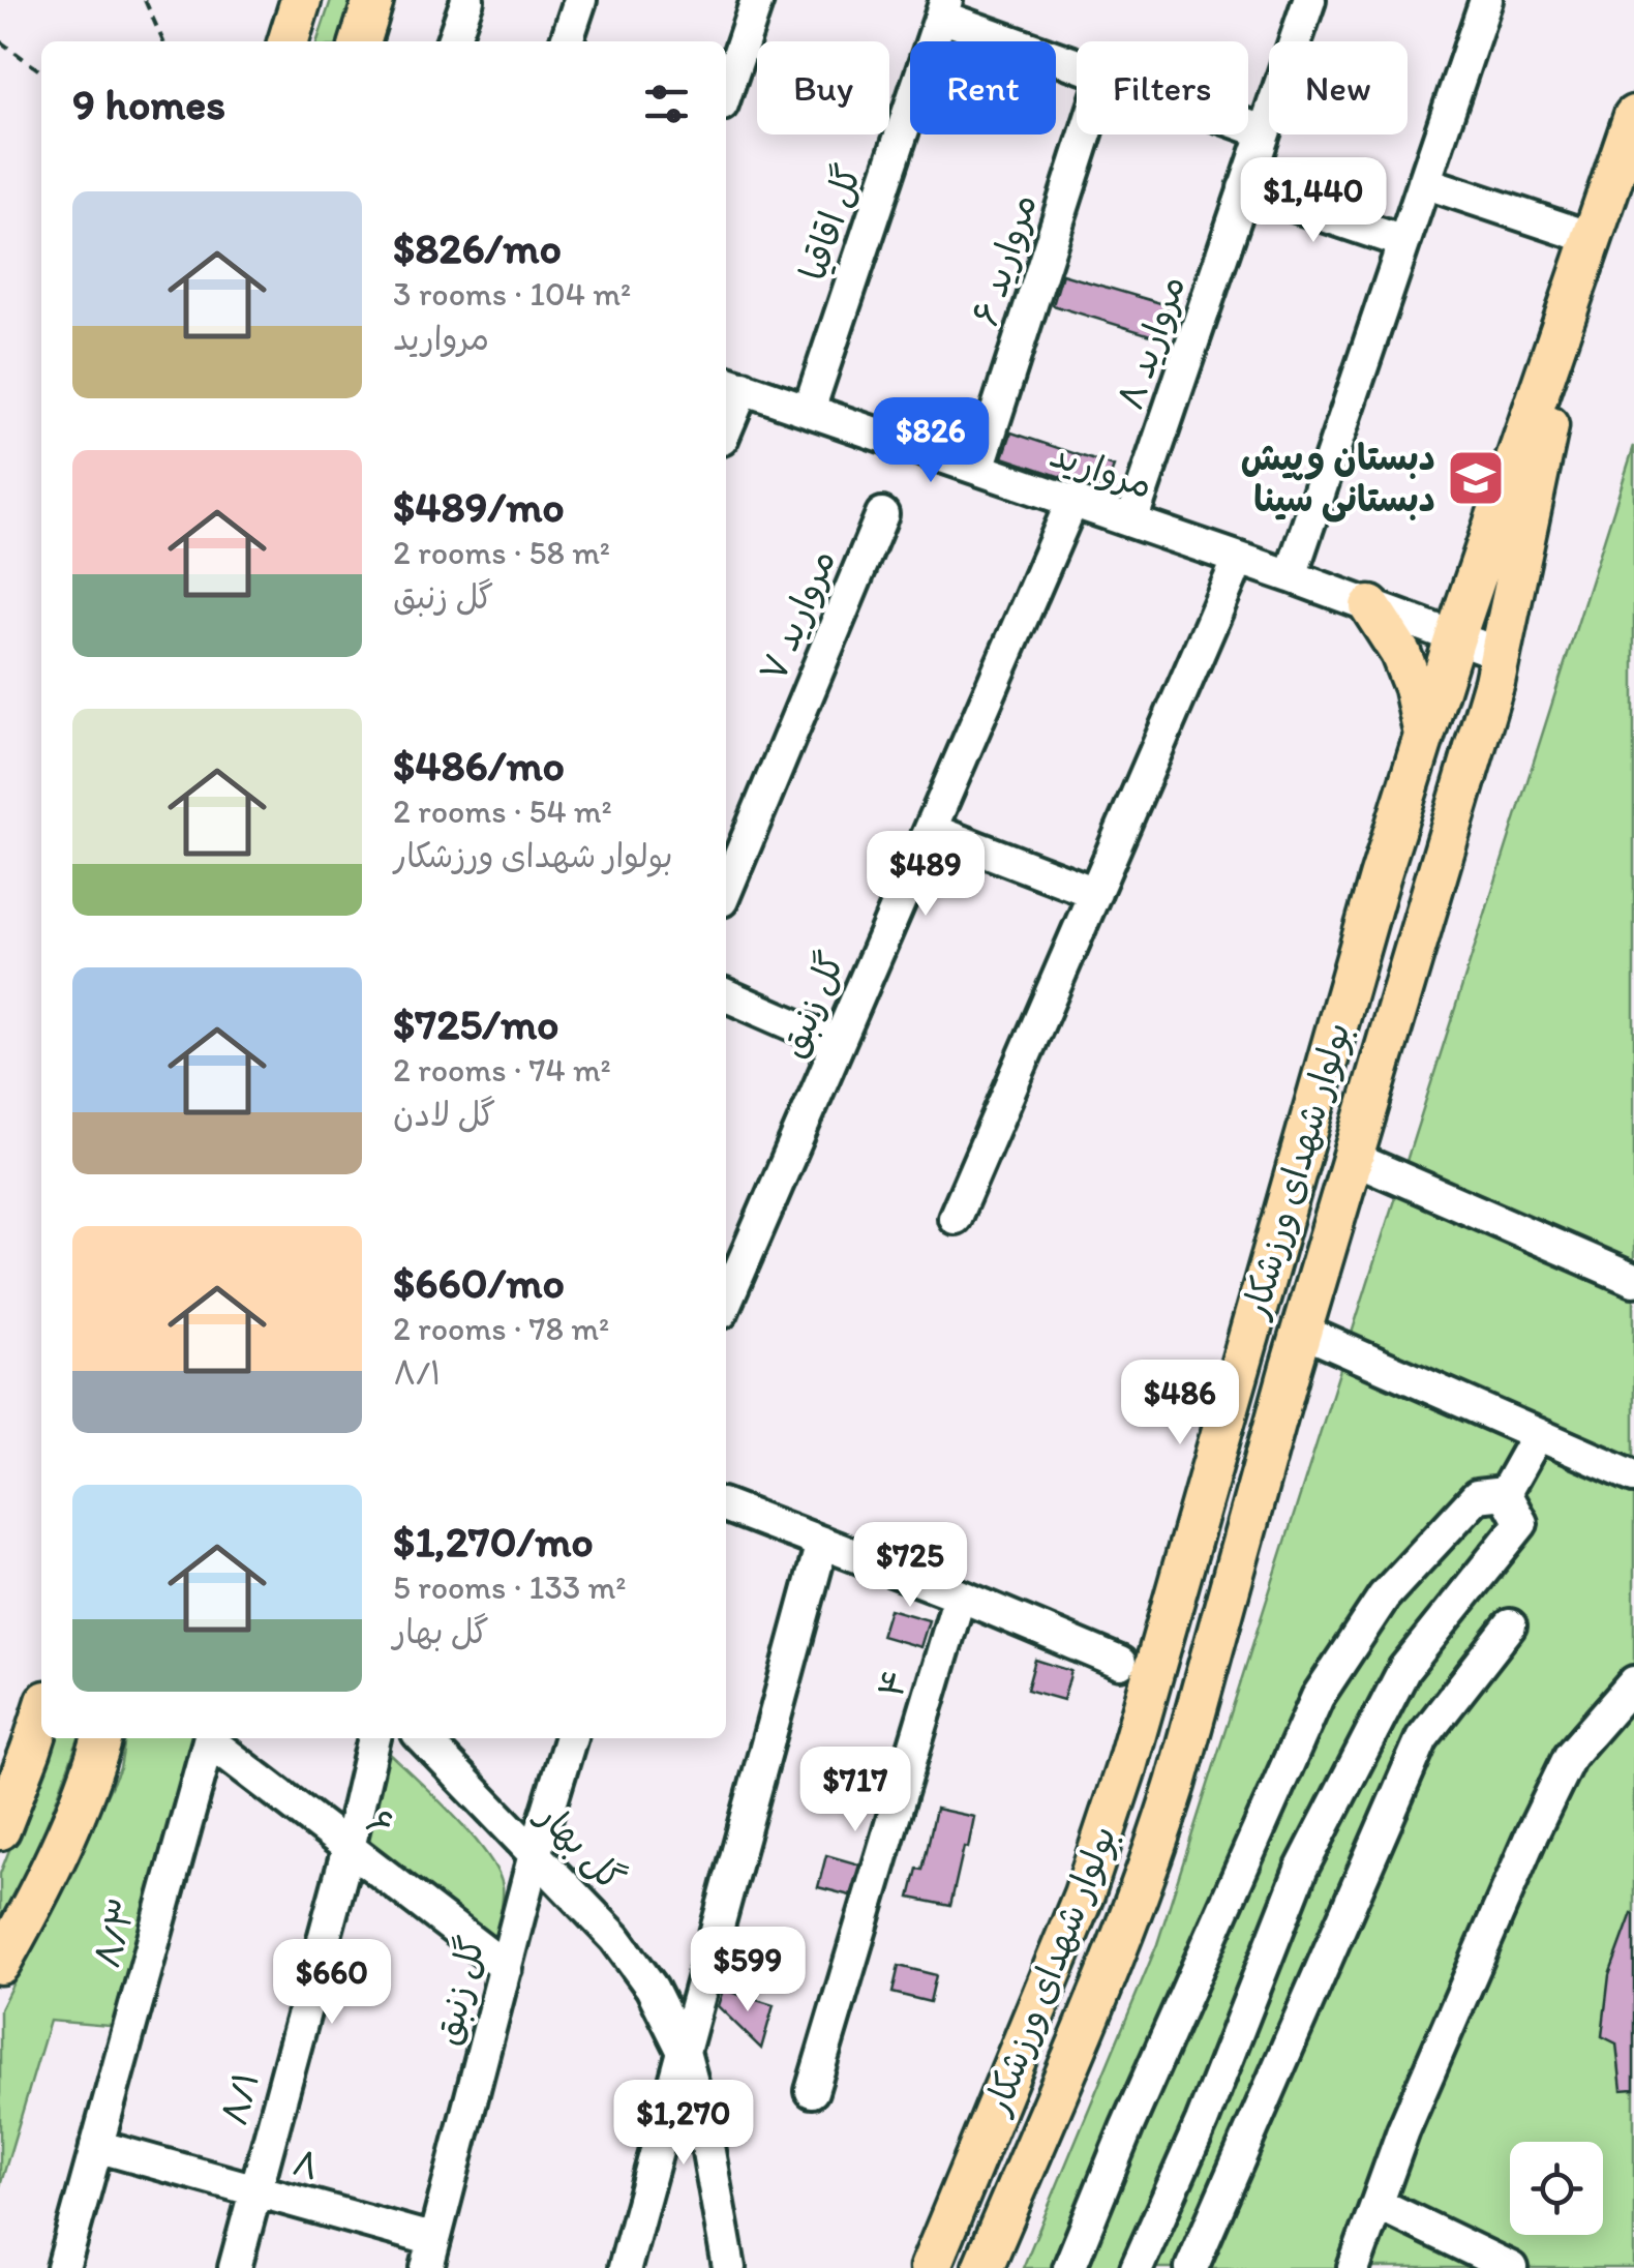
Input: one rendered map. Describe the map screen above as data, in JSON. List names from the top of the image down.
{
  "streets": {
    "main road": ["بولوار شهدای ورزشکار"],
    "street": [
      "گل اقاقیا",
      "مروارید ۶",
      "مروارید ۸",
      "مروارید",
      "مروارید ۷",
      "گل زنبق",
      "۴",
      "۶",
      "گل بهار",
      "۸/۳",
      "۸/۱",
      "۸"
    ]
  },
  "crossings": [
    ["گل اقاقیا", "مروارید"],
    ["مروارید ۶", "مروارید"],
    ["مروارید ۸", "مروارید"],
    ["مروارید", "گل زنبق"],
    ["مروارید", "بولوار شهدای ورزشکار"],
    ["گل زنبق", "۶"],
    ["گل زنبق", "گل بهار"],
    ["گل زنبق", "۸"],
    ["۶", "۸/۱"],
    ["۸/۳", "۸"],
    ["۸/۱", "۸"]
  ],
  "places": {
    "school or university": ["دبستان وپیش دبستانی سینا"]
  },
  "page": {
    "chip": [
      "Buy",
      "Rent",
      "Filters",
      "New"
    ],
    "heading": "9 homes",
    "price": [
      "$1,440",
      "$826",
      "$489",
      "$486",
      "$725",
      "$717",
      "$599",
      "$660",
      "$1,270"
    ],
    "list": [
      {
        "name": "$826/mo",
        "note": "3 rooms · 104 m² · مروارید"
      },
      {
        "name": "$489/mo",
        "note": "2 rooms · 58 m² · گل زنبق"
      },
      {
        "name": "$486/mo",
        "note": "2 rooms · 54 m² · بولوار شهدای ورزشکار"
      },
      {
        "name": "$725/mo",
        "note": "2 rooms · 74 m² · گل لادن"
      },
      {
        "name": "$660/mo",
        "note": "2 rooms · 78 m² · ۸/۱"
      },
      {
        "name": "$1,270/mo",
        "note": "5 rooms · 133 m² · گل بهار"
      }
    ]
  }
}
